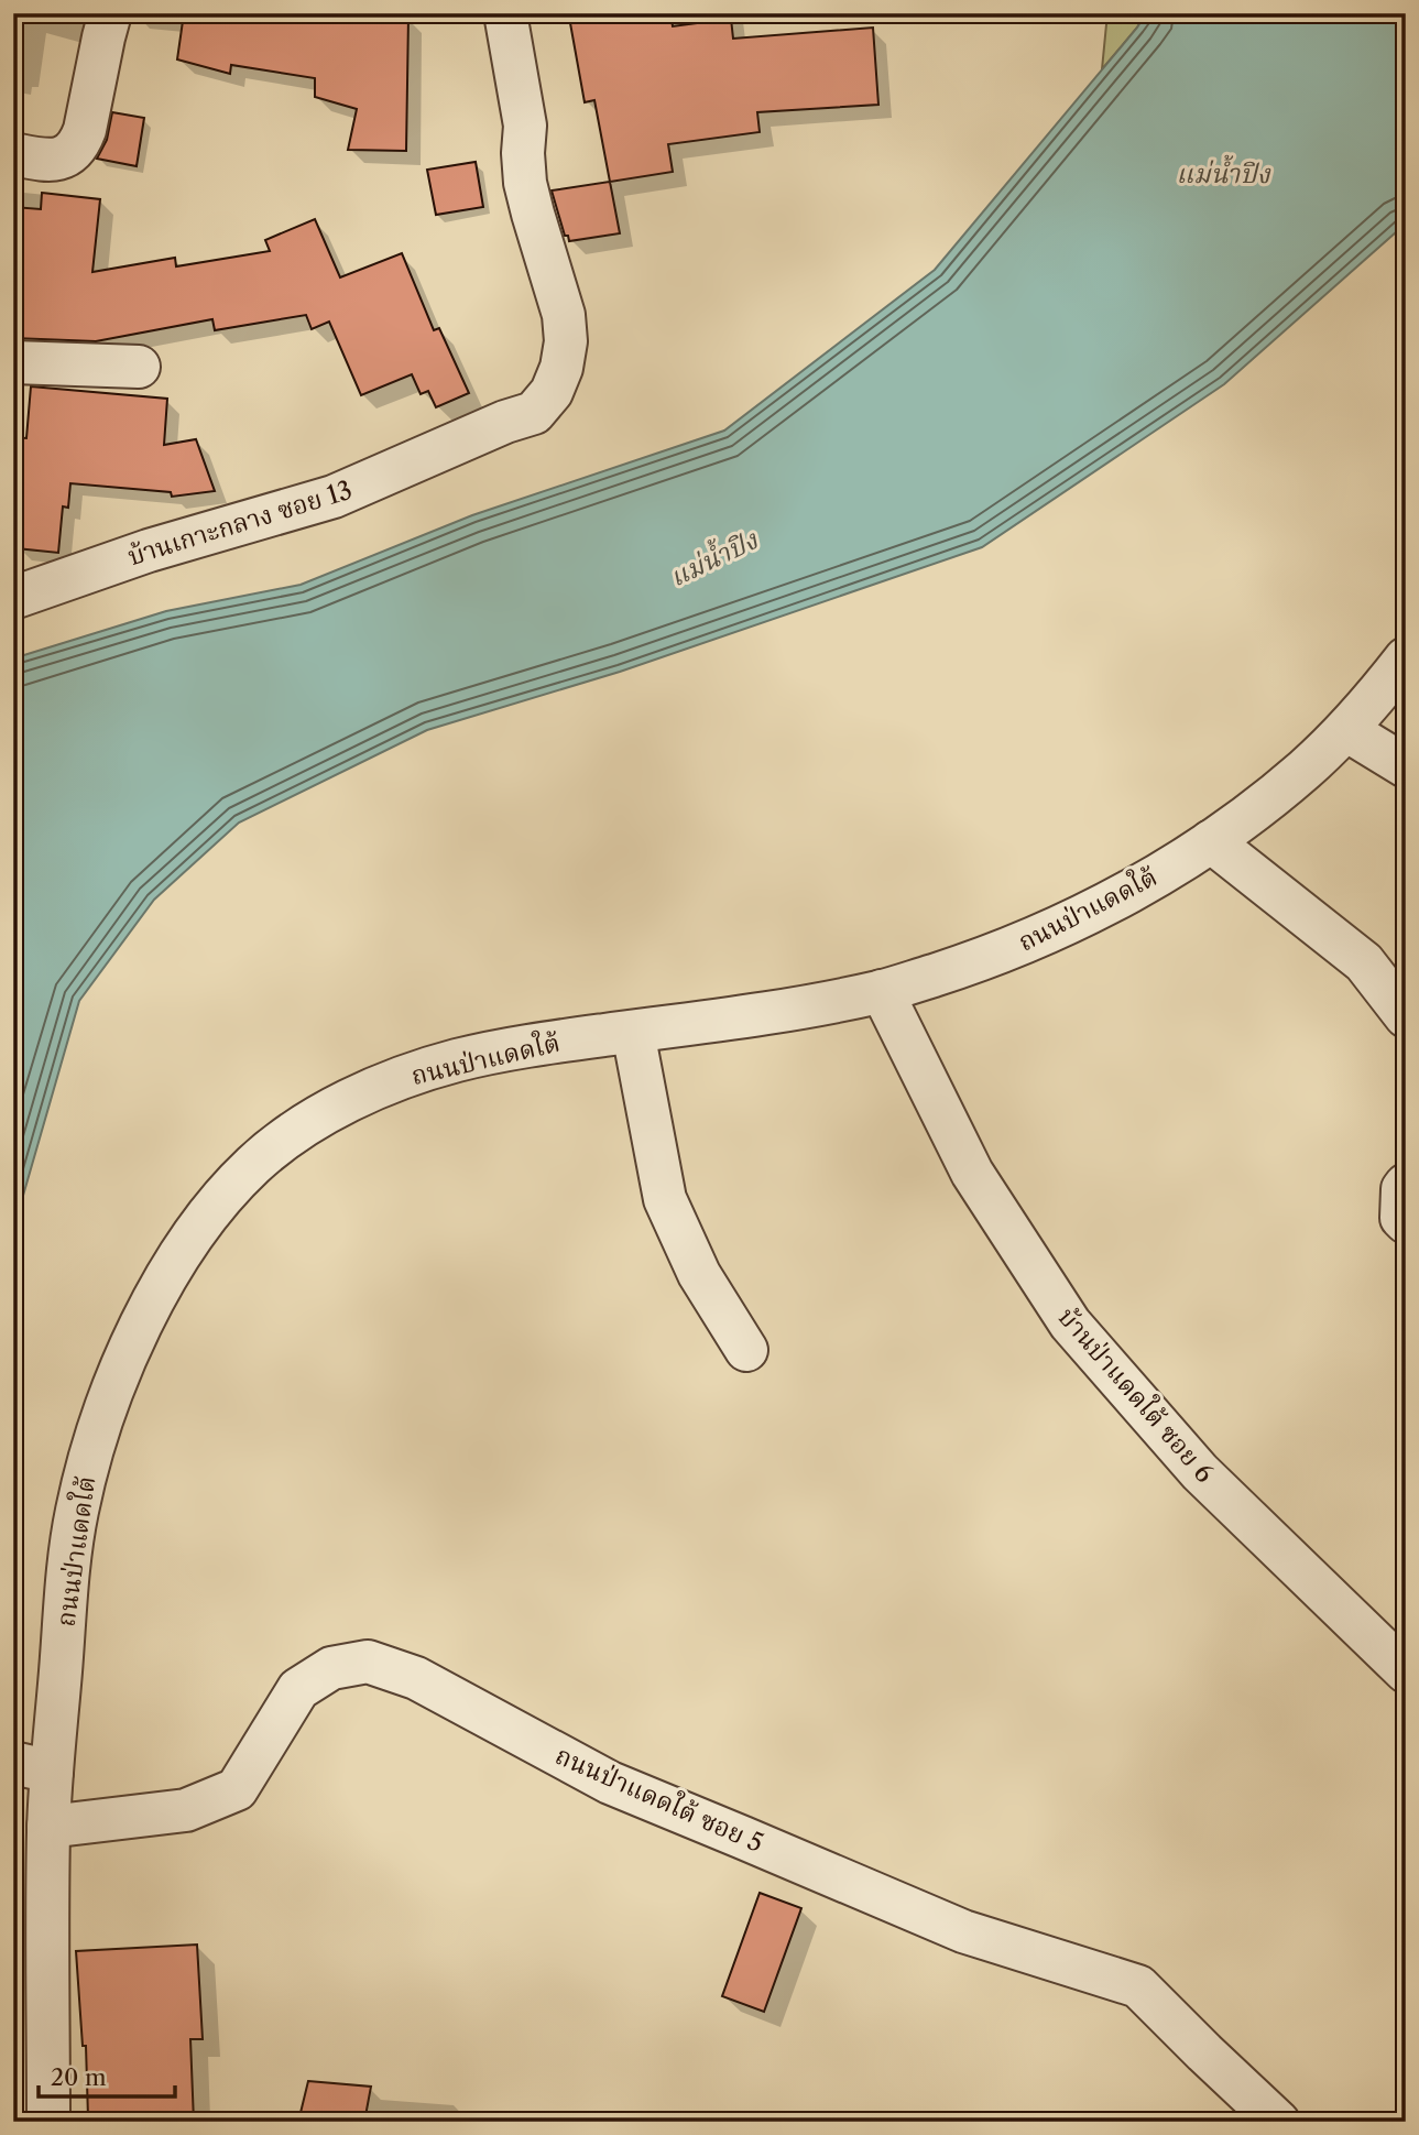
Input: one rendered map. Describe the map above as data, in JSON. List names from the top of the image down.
{
  "streets": {
    "street": [
      "บ้านเกาะกลาง ซอย 13",
      "ถนนป่าแดดใต้",
      "บ้านป่าแดดใต้ ซอย 6",
      "ถนนป่าแดดใต้ ซอย 5"
    ]
  },
  "crossings": [
    ["ถนนป่าแดดใต้", "บ้านป่าแดดใต้ ซอย 6"],
    ["ถนนป่าแดดใต้", "ถนนป่าแดดใต้ ซอย 5"]
  ],
  "water": ["แม่น้ำปิง"],
  "scale_bar": "20 m"
}
